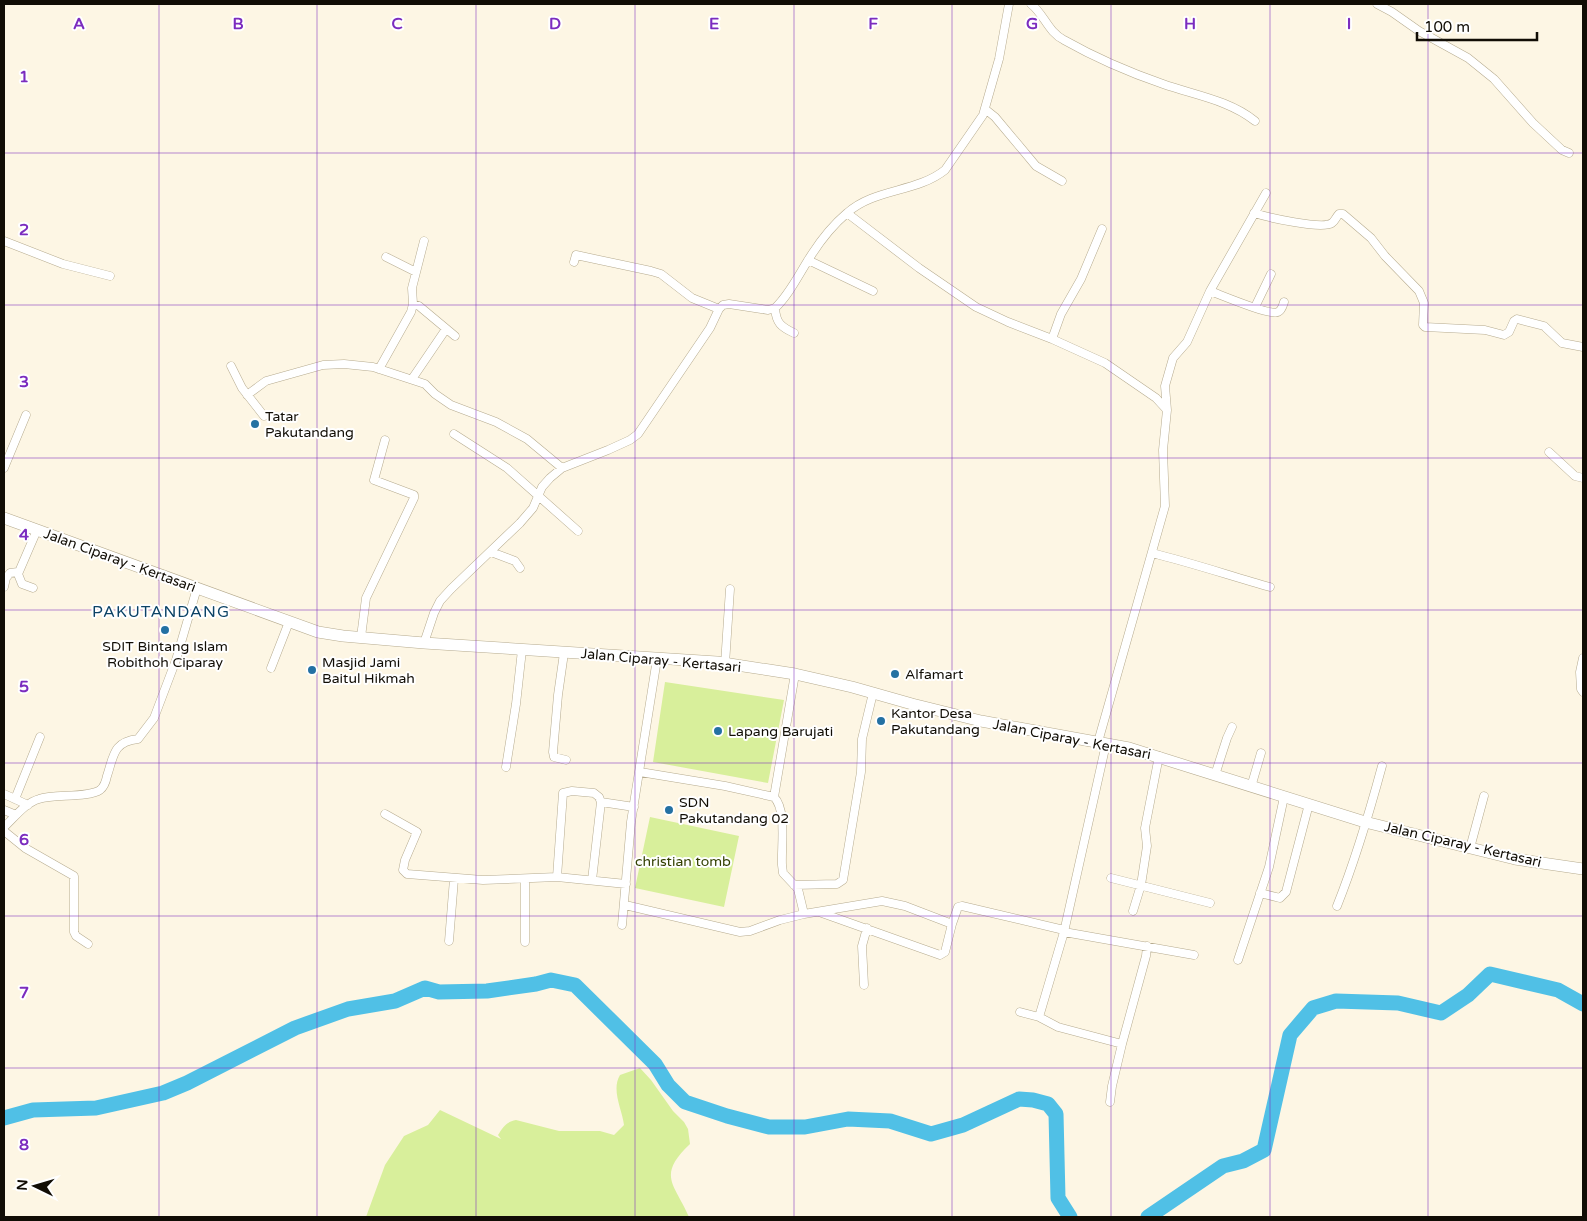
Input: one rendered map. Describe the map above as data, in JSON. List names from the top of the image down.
{
  "streets": {
    "main road": ["Jalan Ciparay - Kertasari"]
  },
  "districts": ["PAKUTANDANG"],
  "parks": ["christian tomb"],
  "places": [
    "Tatar Pakutandang",
    "SDIT Bintang Islam Robithoh Ciparay",
    "Masjid Jami Baitul Hikmah",
    "Alfamart",
    "Kantor Desa Pakutandang",
    "Lapang Barujati",
    "SDN Pakutandang 02"
  ],
  "scale_bar": "100 m",
  "north": "left",
  "grid": {
    "columns": [
      "A",
      "B",
      "C",
      "D",
      "E",
      "F",
      "G",
      "H",
      "I"
    ],
    "rows": [
      "1",
      "2",
      "3",
      "4",
      "5",
      "6",
      "7",
      "8"
    ]
  }
}
